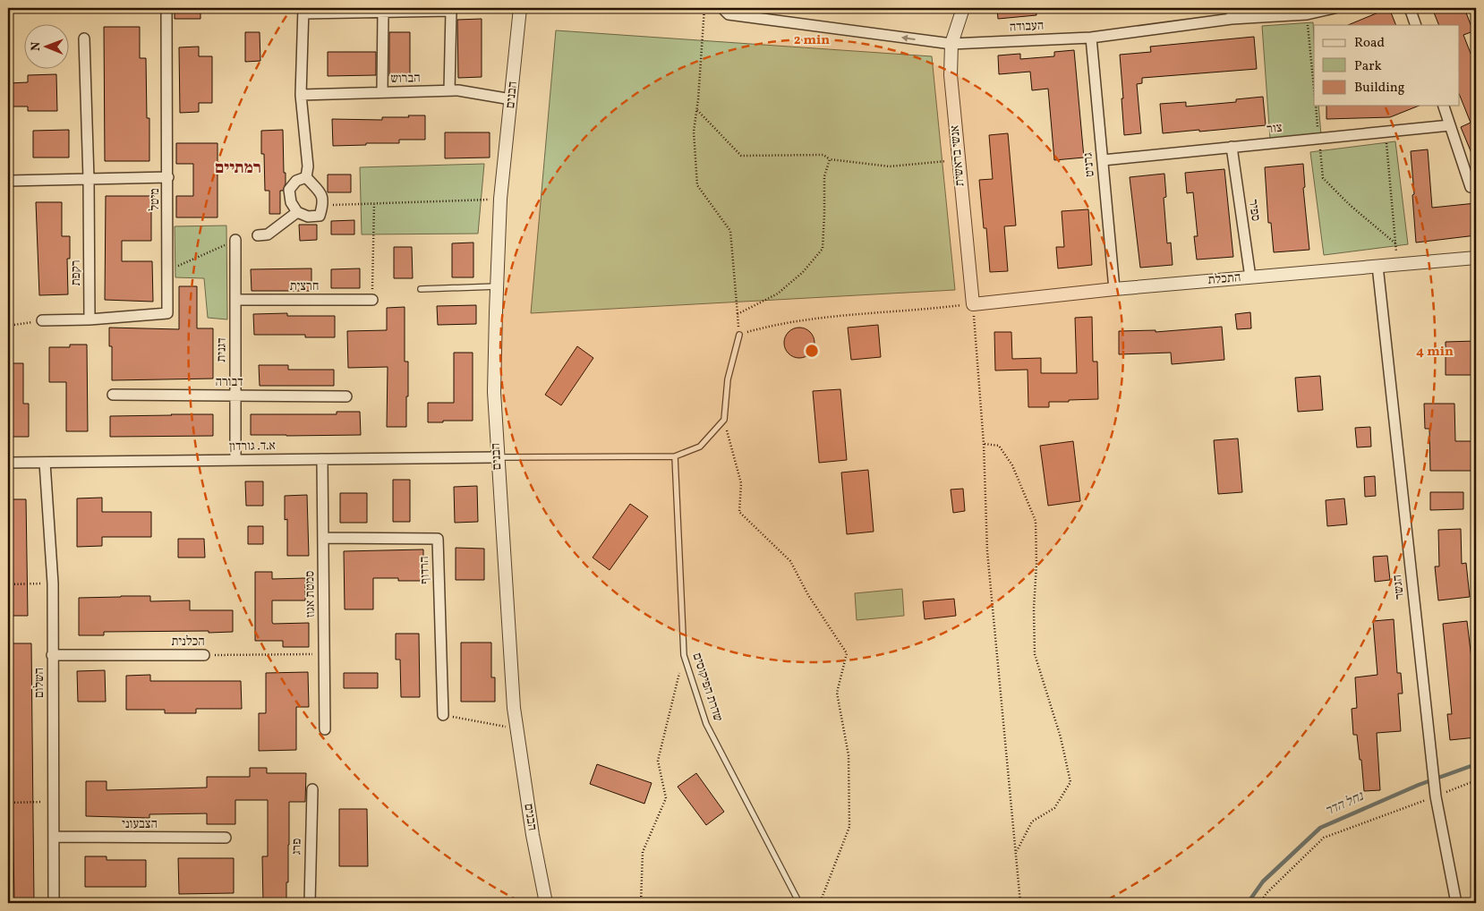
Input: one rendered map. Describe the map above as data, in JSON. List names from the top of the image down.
{
  "streets": {
    "street": [
      "העבודה",
      "הברוש",
      "הבנים",
      "צור",
      "אנשי בראשית",
      "גרניט",
      "מיטל",
      "ספיר",
      "רקפת",
      "התכלת",
      "חרצית",
      "דגנית",
      "דבורה",
      "א.ד. גורדון",
      "הרדוף",
      "הגשר",
      "סמטת אגוז",
      "הכלנית",
      "השלום",
      "הצבעוני",
      "פרג"
    ],
    "lane": ["שדרת הפיקוסים"]
  },
  "crossings": [
    ["העבודה", "אנשי בראשית"],
    ["העבודה", "גרניט"],
    ["הברוש", "הבנים"],
    ["הבנים", "א.ד. גורדון"],
    ["צור", "גרניט"],
    ["צור", "ספיר"],
    ["אנשי בראשית", "התכלת"],
    ["גרניט", "התכלת"],
    ["מיטל", "רקפת"],
    ["ספיר", "התכלת"],
    ["התכלת", "הגשר"],
    ["חרצית", "דגנית"],
    ["דגנית", "דבורה"],
    ["דגנית", "א.ד. גורדון"],
    ["א.ד. גורדון", "סמטת אגוז"],
    ["א.ד. גורדון", "השלום"],
    ["הרדוף", "סמטת אגוז"],
    ["סמטת אגוז", "הכלנית"],
    ["הכלנית", "השלום"],
    ["השלום", "הצבעוני"]
  ],
  "one_way": ["העבודה"],
  "districts": ["רמתיים"],
  "water": ["נחל הדר"],
  "legend": ["Road", "Park", "Building"],
  "north": "left",
  "rings": ["2 min", "4 min"]
}
